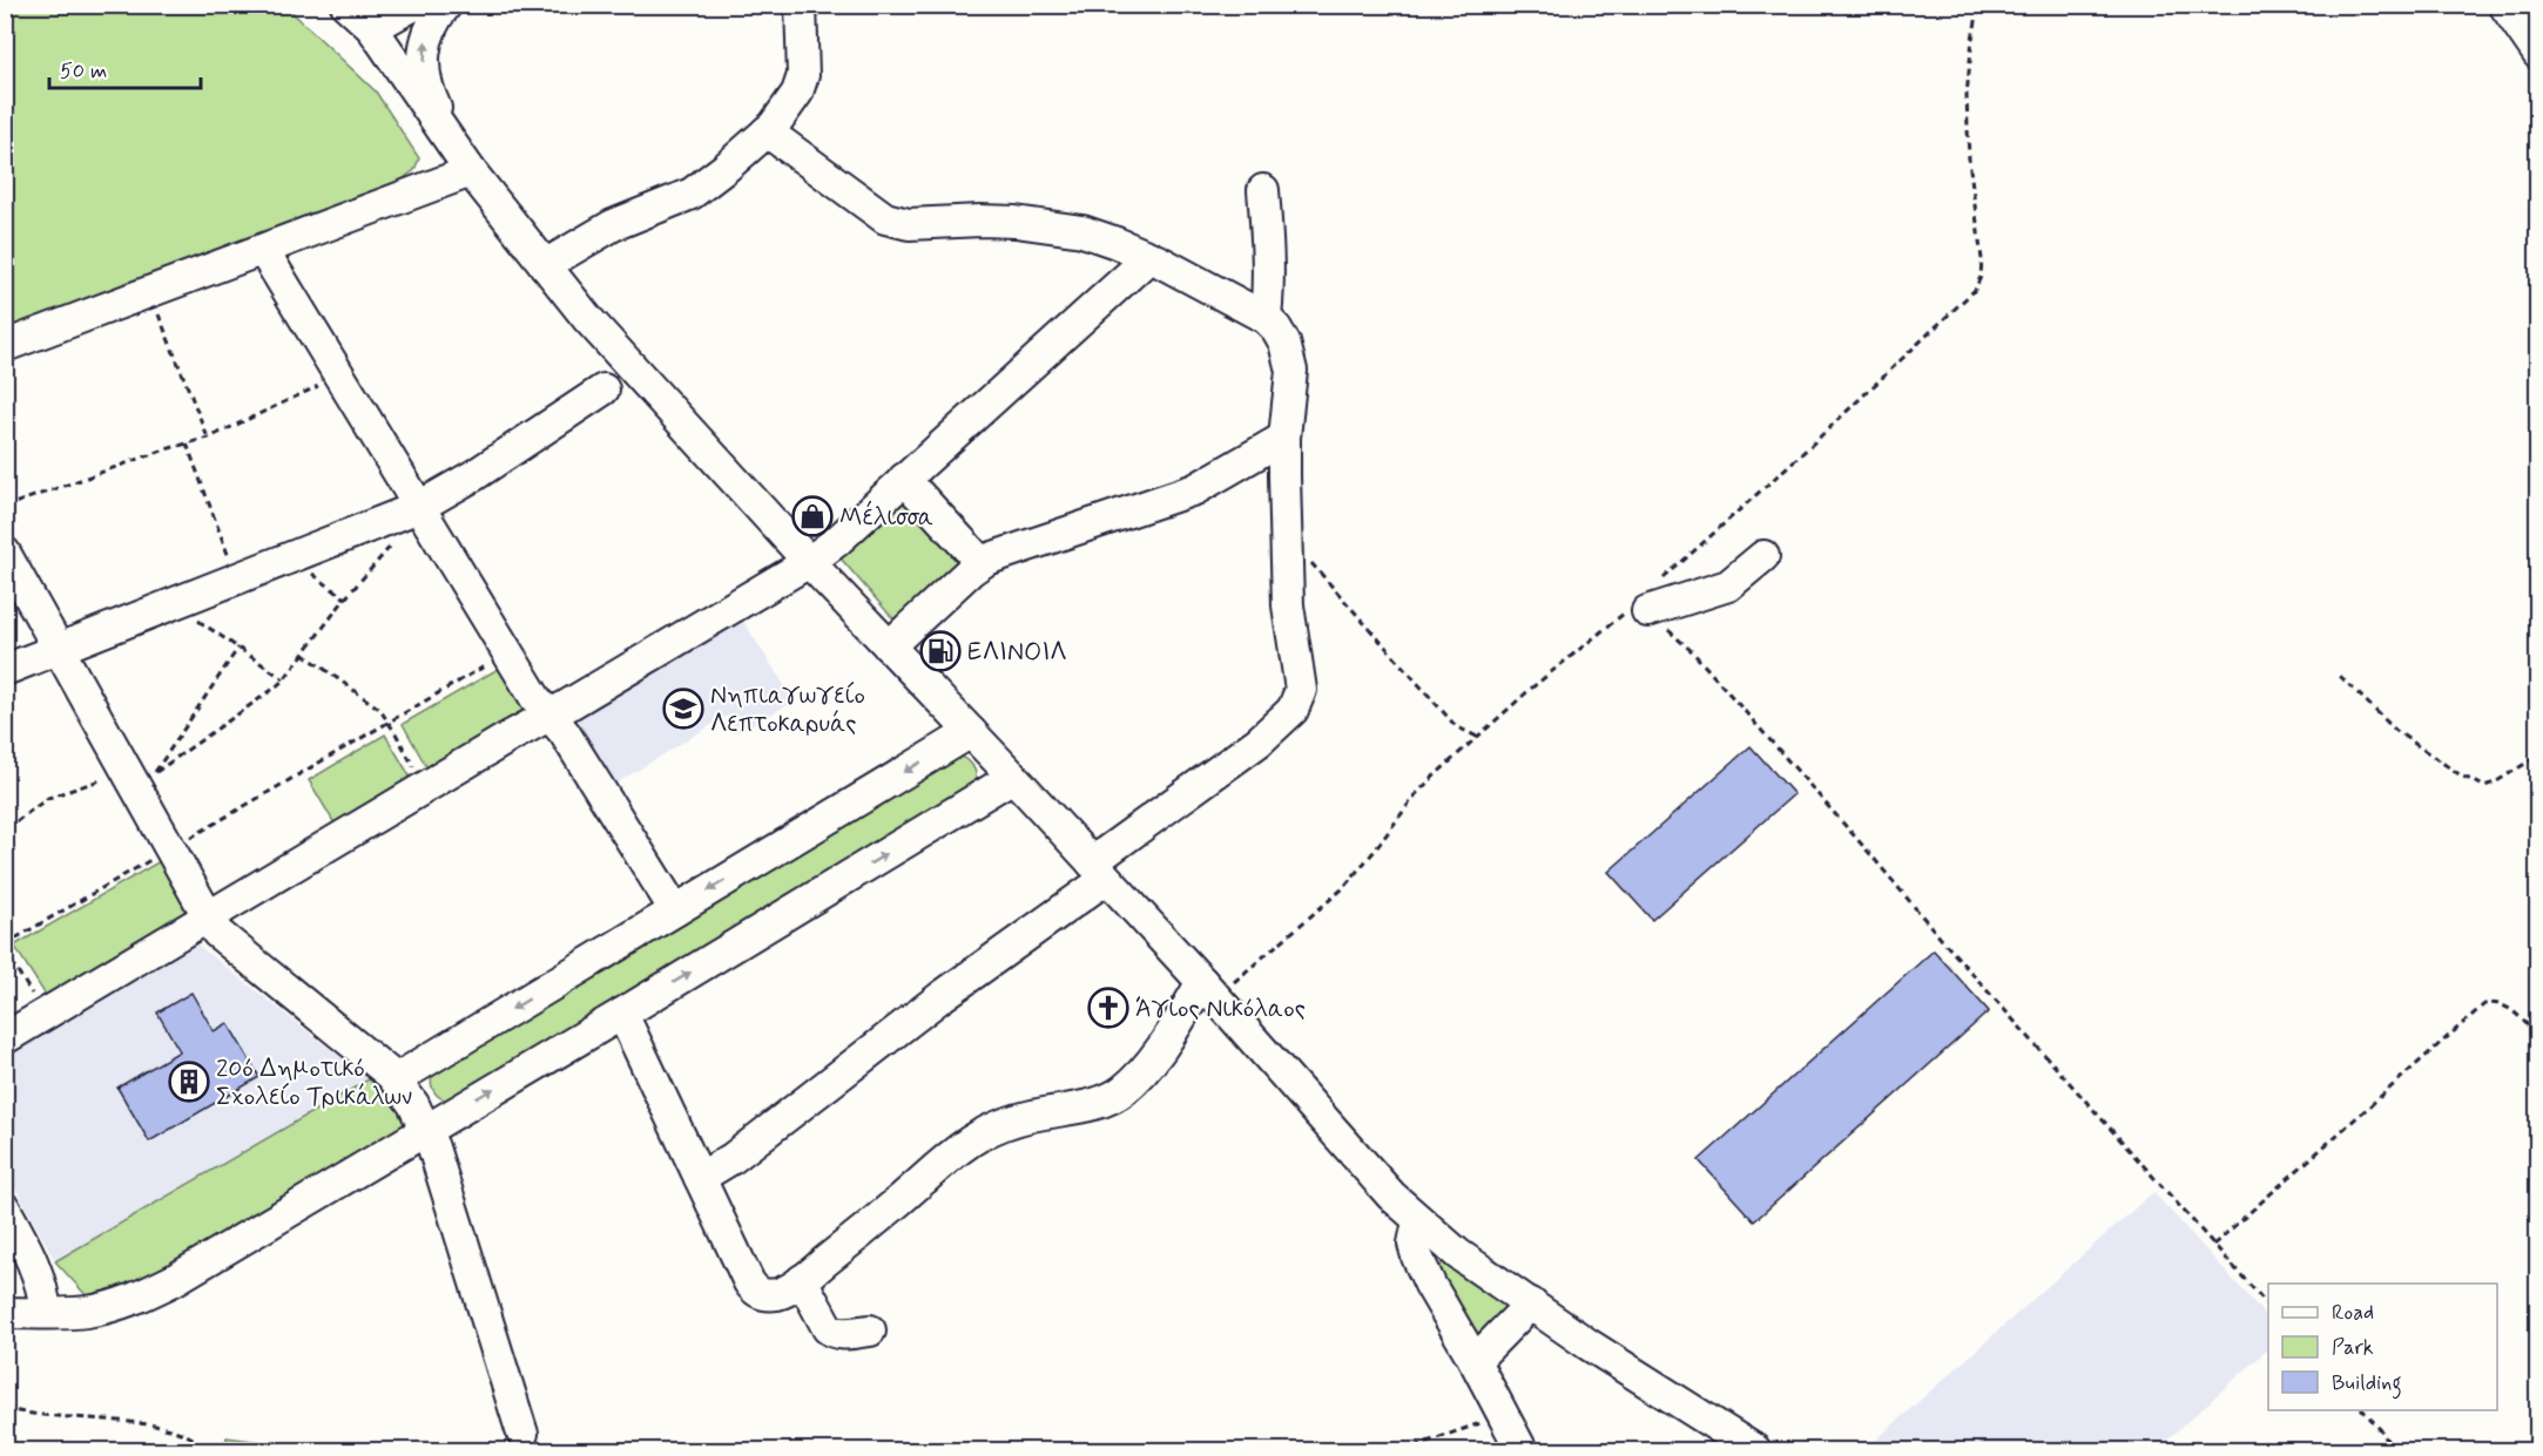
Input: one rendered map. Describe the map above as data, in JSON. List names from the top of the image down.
{
  "places": {
    "shop": ["Μέλισσα"],
    "fuel station": ["ΕΛΙΝΟΙΛ"],
    "school or university": ["Νηπιαγωγείο Λεπτοκαρυάς"],
    "church": ["Άγιος Νικόλαος"],
    "building": ["20ό Δημοτικό Σχολείο Τρικάλων"]
  },
  "legend": ["Road", "Park", "Building"],
  "scale_bar": "50 m"
}
